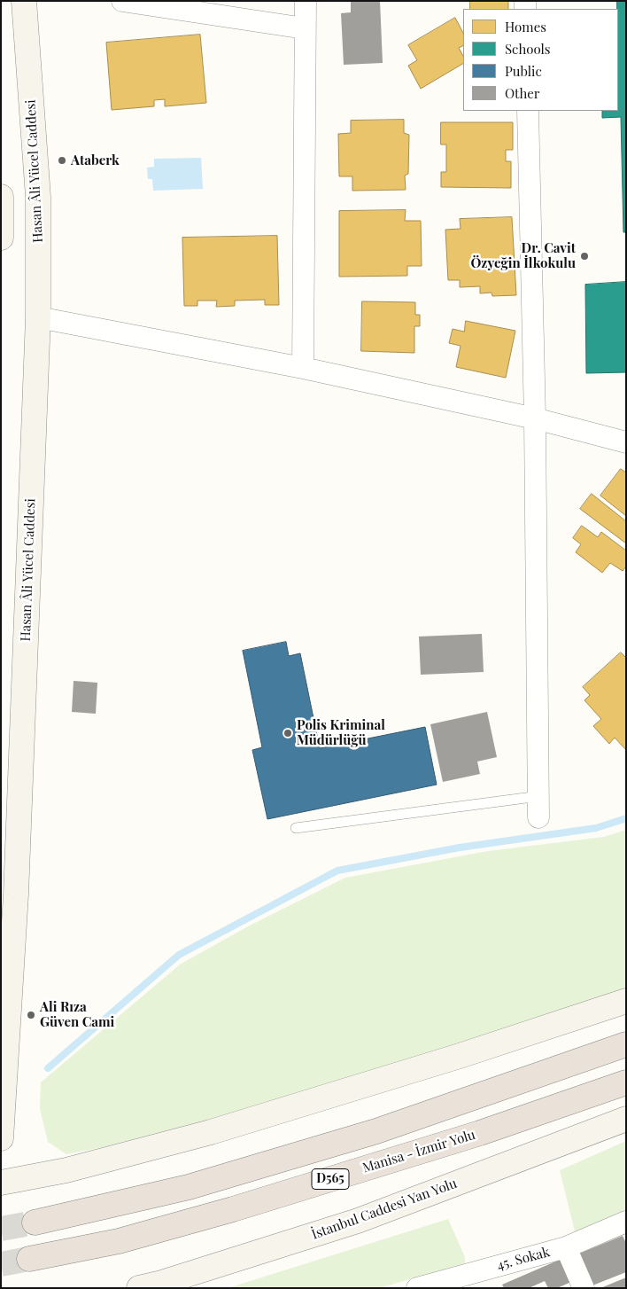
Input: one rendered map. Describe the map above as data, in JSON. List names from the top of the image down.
{
  "streets": {
    "highway": ["Manisa - İzmir Yolu", "D565"],
    "main road": ["Hasan Âli Yücel Caddesi", "İstanbul Caddesi Yan Yolu"],
    "street": ["45. Sokak"]
  },
  "places": [
    "Ataberk",
    "Dr. Cavit Özyeğin İlkokulu",
    "Polis Kriminal Müdürlüğü",
    "Ali Rıza Güven Cami"
  ],
  "legend": [
    "Homes",
    "Schools",
    "Public",
    "Other"
  ]
}
